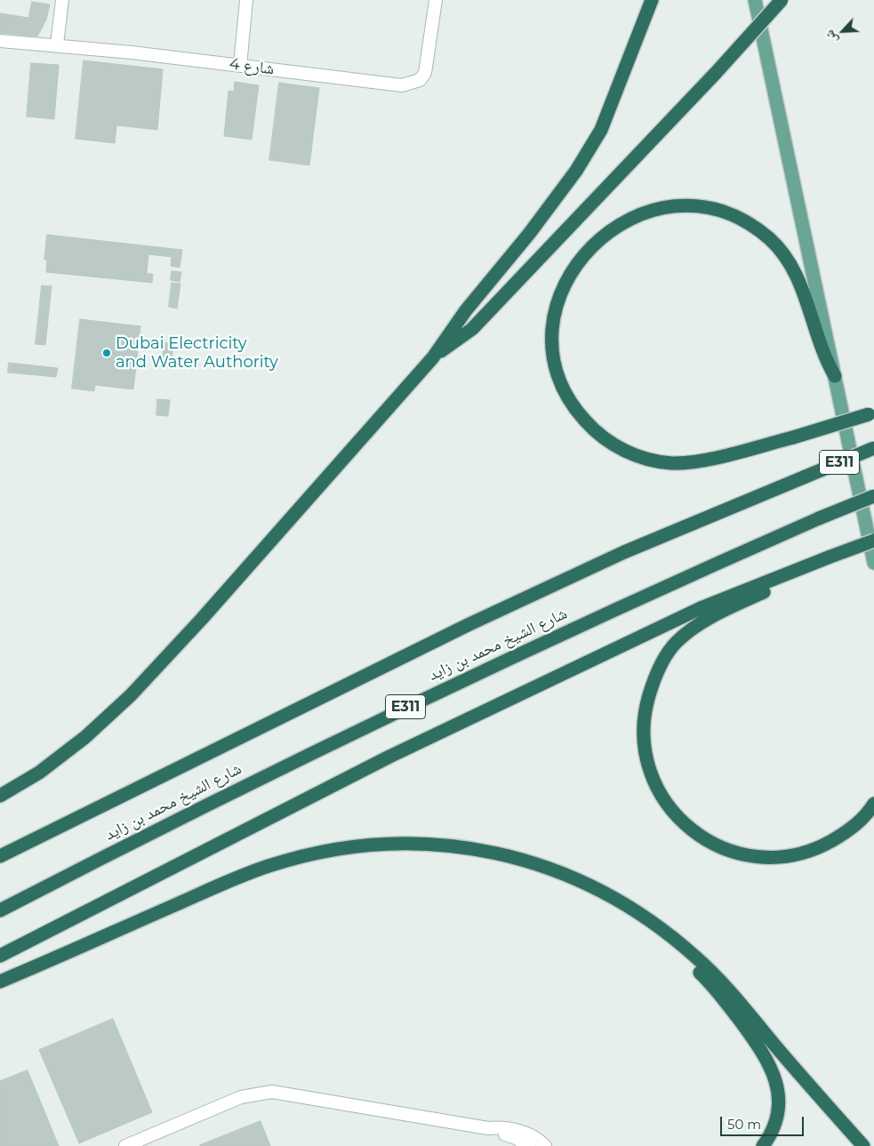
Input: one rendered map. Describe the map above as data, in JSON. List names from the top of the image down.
{
  "streets": {
    "highway": ["E311", "شارع الشيخ محمد بن زايد"],
    "street": ["شارع 4"]
  },
  "places": ["Dubai Electricity and Water Authority"],
  "scale_bar": "50 m",
  "north": "bottom left"
}
